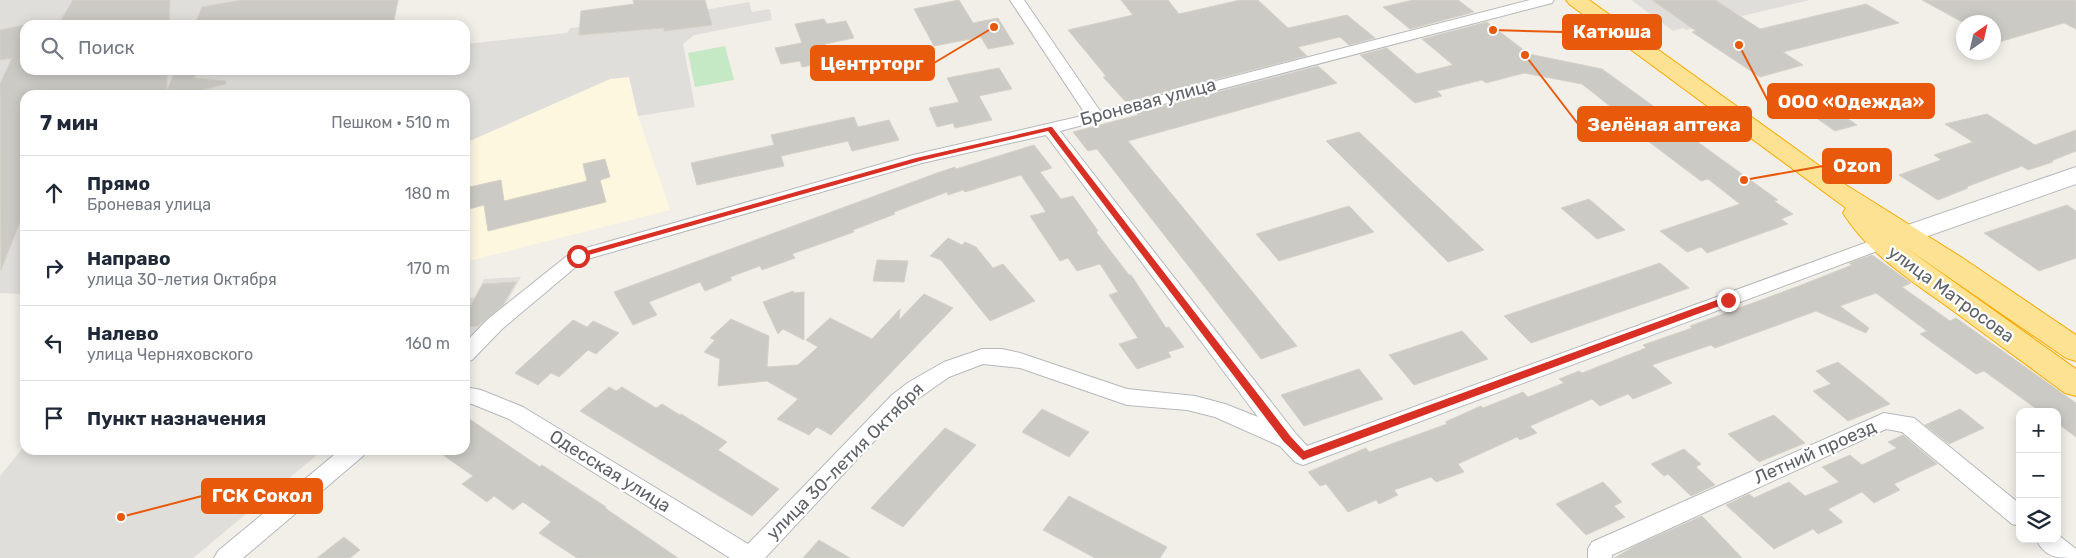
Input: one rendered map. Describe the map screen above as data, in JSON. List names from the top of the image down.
{
  "streets": {
    "highway": ["улица Матросова"],
    "street": [
      "Броневая улица",
      "Летний проезд",
      "улица 30-летия Октября",
      "Одесская улица"
    ]
  },
  "crossings": [
    ["Броневая улица", "улица 30-летия Октября"],
    ["улица Матросова", "улица 30-летия Октября"],
    ["улица 30-летия Октября", "Одесская улица"]
  ],
  "places": [
    "Центрторг",
    "Катюша",
    "ООО «Одежда»",
    "Зелёная аптека",
    "Ozon",
    "ГСК Сокол"
  ],
  "north": "top right",
  "page": {
    "search": "Поиск",
    "heading": ["7 мин", "Пешком · 510 m"],
    "list": [
      ["Прямо", "Броневая улица", "180 m"],
      ["Направо", "улица 30-летия Октября", "170 m"],
      ["Налево", "улица Черняховского", "160 m"],
      "Пункт назначения"
    ],
    "map_buttons": ["+", "−"]
  }
}
